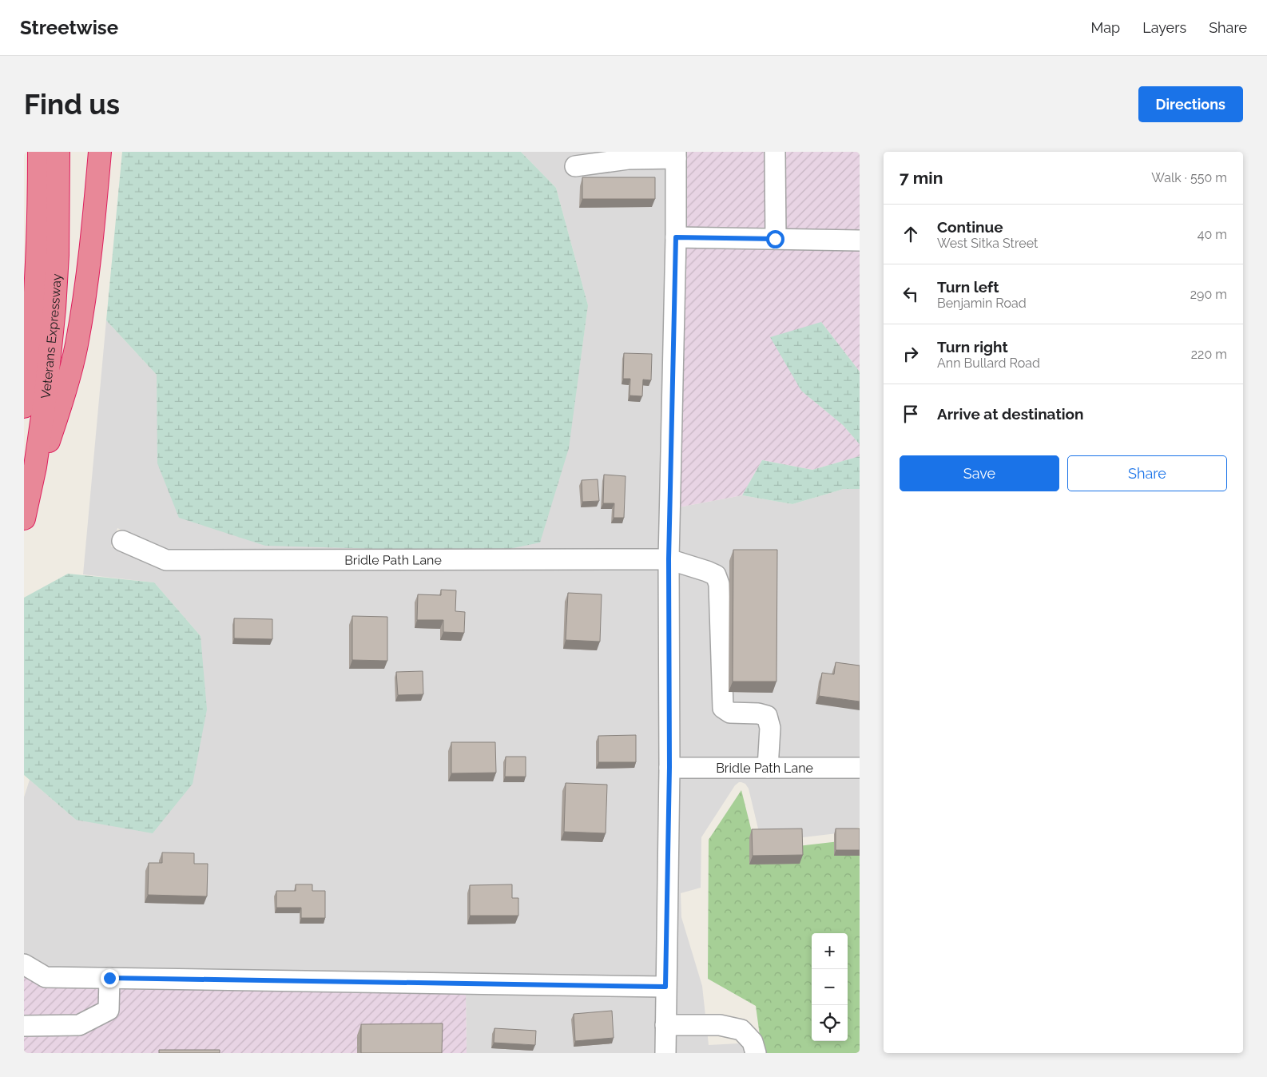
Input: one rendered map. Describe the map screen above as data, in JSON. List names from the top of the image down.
{
  "streets": {
    "highway": ["Veterans Expressway"],
    "street": ["Bridle Path Lane"]
  },
  "page": {
    "header": "Streetwise",
    "nav": ["Map", "Layers", "Share"],
    "buttons": [
      "Directions",
      ["Save", "Share"]
    ],
    "title": "Find us",
    "heading": ["7 min", "Walk · 550 m"],
    "list": [
      ["Continue", "West Sitka Street", "40 m"],
      ["Turn left", "Benjamin Road", "290 m"],
      ["Turn right", "Ann Bullard Road", "220 m"],
      "Arrive at destination"
    ],
    "map_buttons": ["+", "−"]
  }
}
